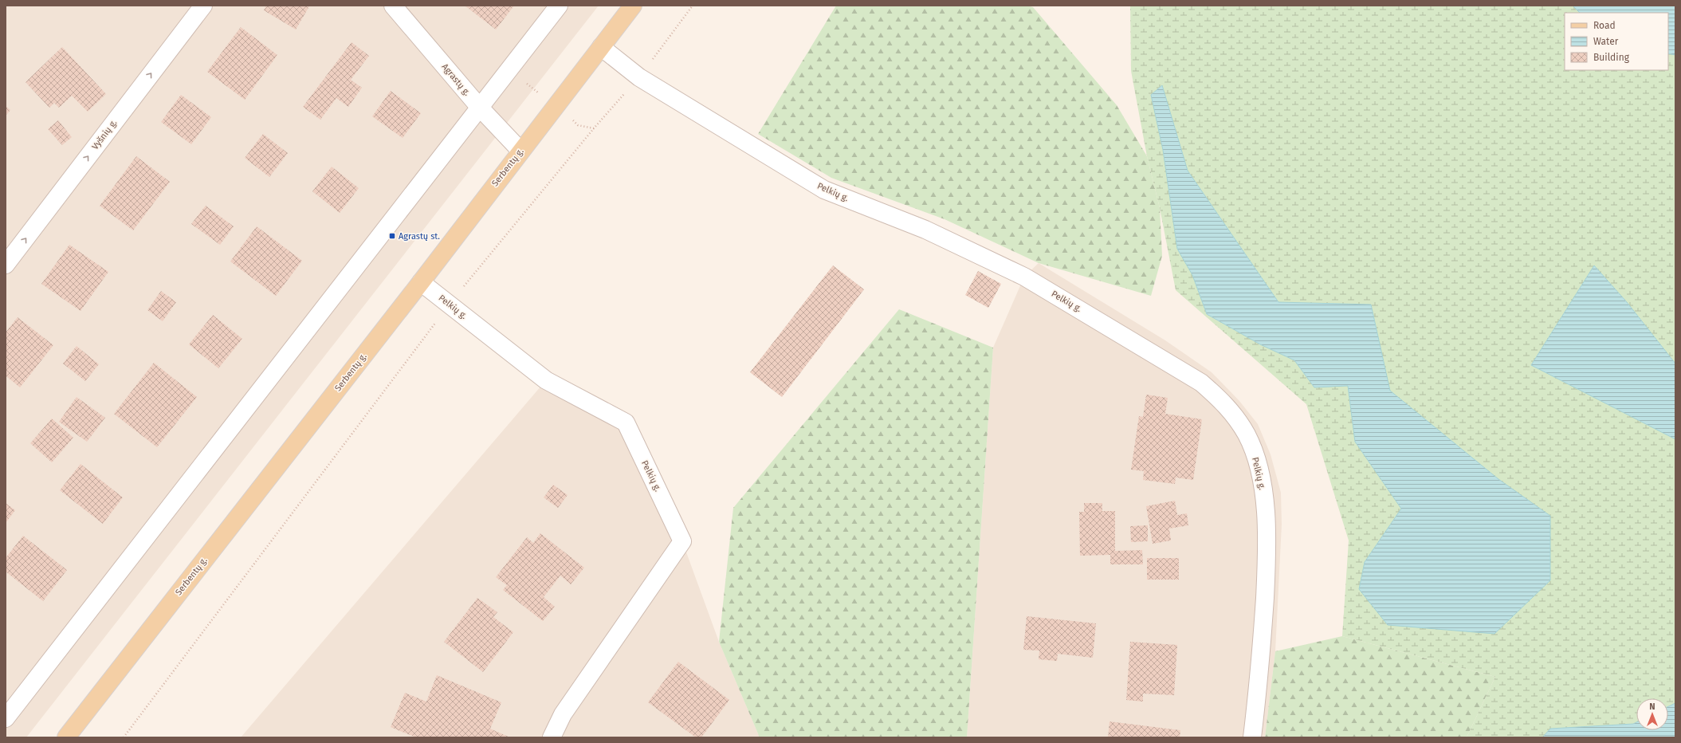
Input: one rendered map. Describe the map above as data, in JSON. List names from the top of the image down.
{
  "streets": {
    "main road": ["Serbentų g."],
    "street": ["Agrastų g.", "Vyšnių g.", "Pelkių g."]
  },
  "crossings": [
    ["Agrastų g.", "Serbentų g."],
    ["Serbentų g.", "Pelkių g."]
  ],
  "one_way": ["Vyšnių g."],
  "places": {
    "transit": ["Agrastų st."]
  },
  "legend": ["Road", "Water", "Building"],
  "north": "top"
}
